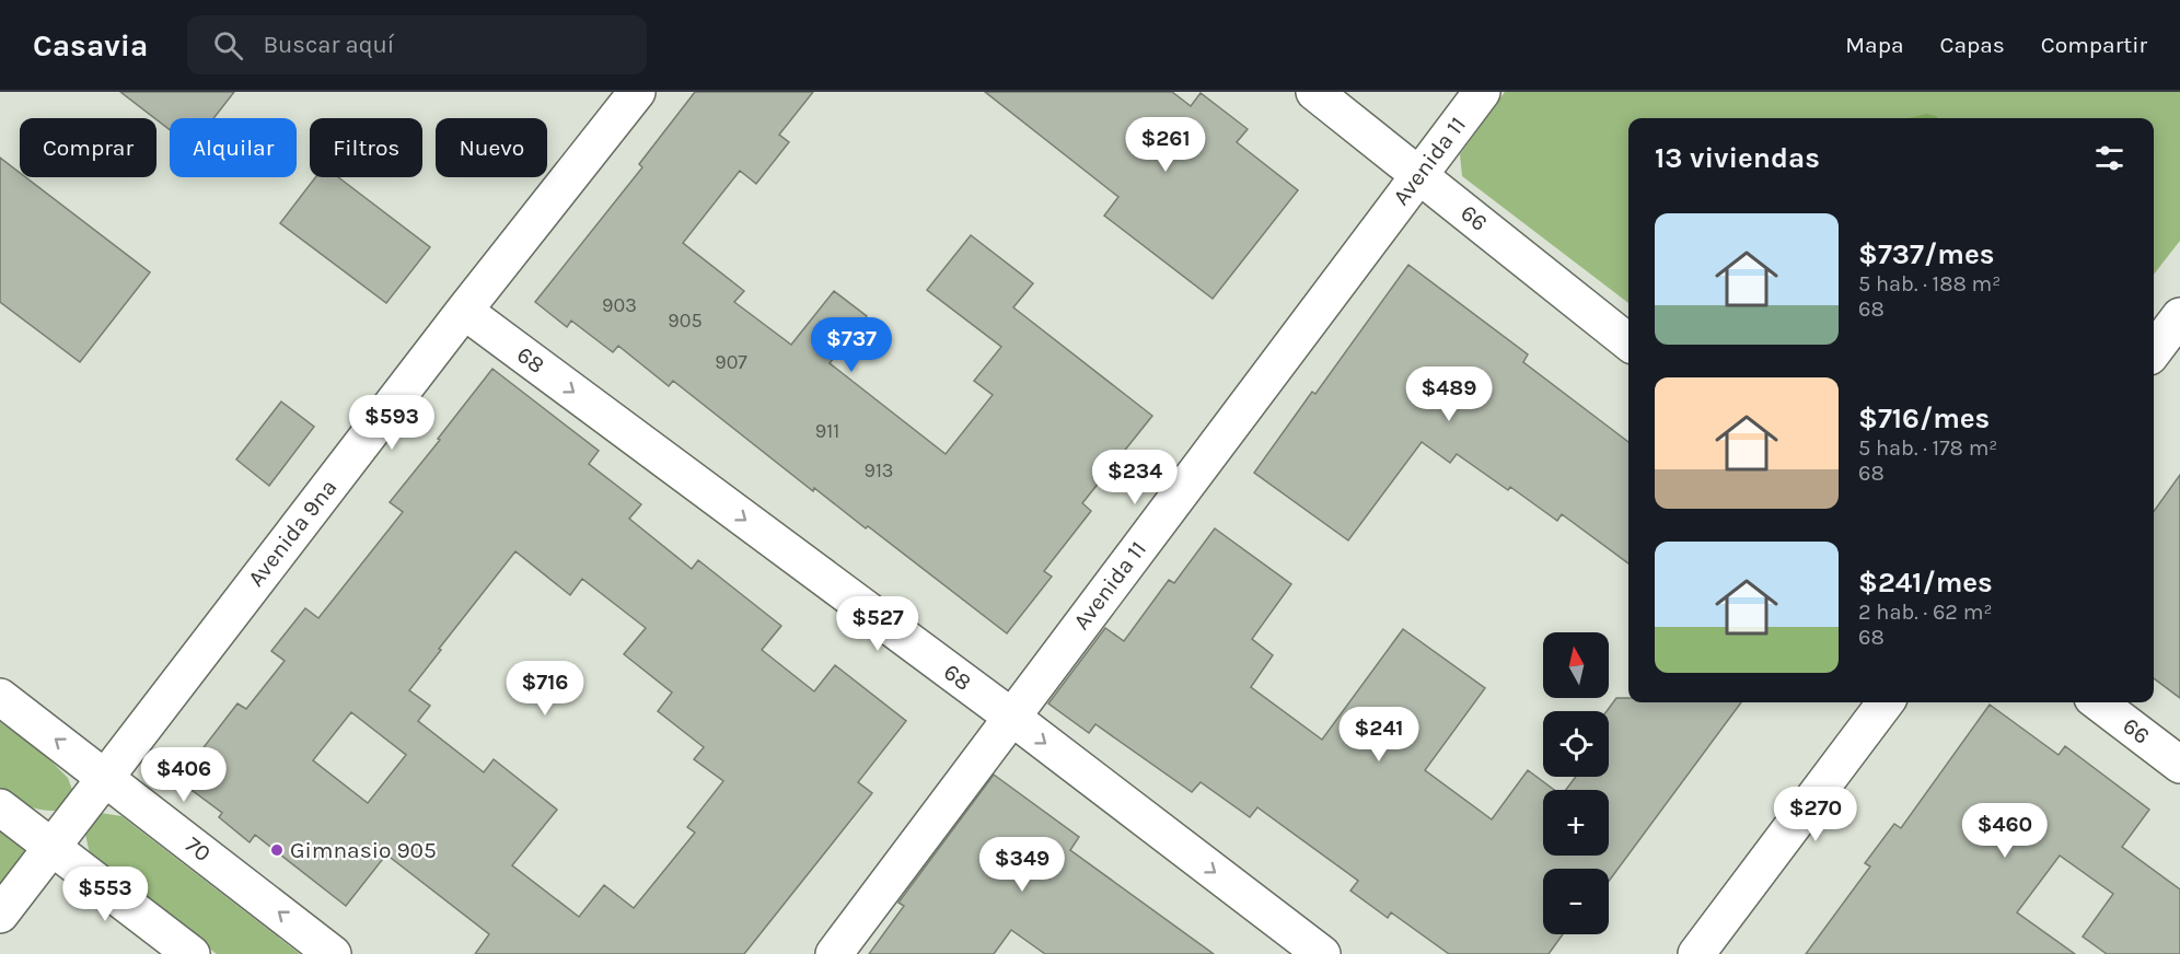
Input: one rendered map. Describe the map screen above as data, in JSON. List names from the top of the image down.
{
  "streets": {
    "street": [
      "Avenida 11",
      "66",
      "68",
      "Avenida 9na",
      "70"
    ]
  },
  "crossings": [
    ["Avenida 11", "66"],
    ["Avenida 11", "68"],
    ["68", "Avenida 9na"],
    ["Avenida 9na", "70"]
  ],
  "one_way": ["68"],
  "places": ["Gimnasio 905"],
  "house_numbers": [
    "903",
    "905",
    "907",
    "911",
    "913"
  ],
  "north": "top",
  "page": {
    "header": "Casavia",
    "search": "Buscar aquí",
    "nav": ["Mapa", "Capas", "Compartir"],
    "price": [
      "$261",
      "$737",
      "$489",
      "$593",
      "$234",
      "$527",
      "$716",
      "$241",
      "$406",
      "$270",
      "$460",
      "$349",
      "$553"
    ],
    "chip": [
      "Comprar",
      "Alquilar",
      "Filtros",
      "Nuevo"
    ],
    "heading": "13 viviendas",
    "list": [
      {
        "name": "$737/mes",
        "note": "5 hab. · 188 m² · 68"
      },
      {
        "name": "$716/mes",
        "note": "5 hab. · 178 m² · 68"
      },
      {
        "name": "$241/mes",
        "note": "2 hab. · 62 m² · 68"
      }
    ],
    "map_buttons": ["+", "−"]
  }
}
